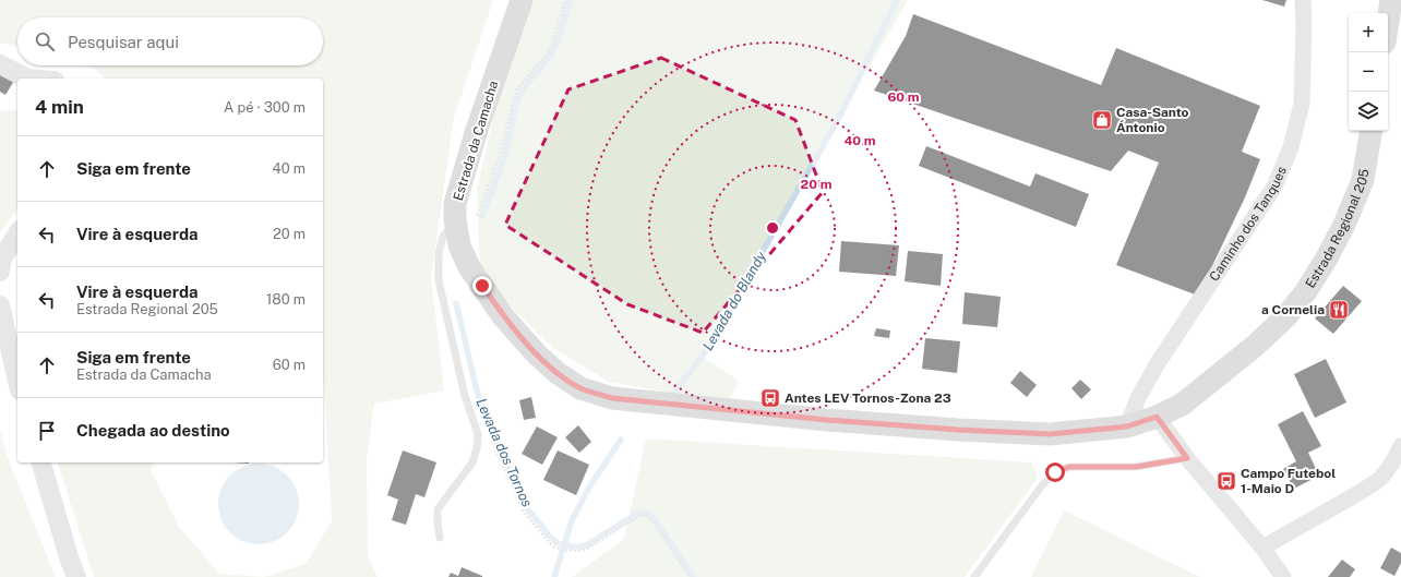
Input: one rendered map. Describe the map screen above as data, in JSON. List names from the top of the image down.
{
  "streets": {
    "main road": ["Estrada da Camacha", "Estrada Regional 205"],
    "street": ["Caminho dos Tanques"]
  },
  "crossings": [
    ["Estrada da Camacha", "Estrada Regional 205"],
    ["Caminho dos Tanques", "Estrada Regional 205"]
  ],
  "water": ["Levada do Blandy", "Levada dos Tornos"],
  "places": {
    "shop": ["Casa-Santo Ántonio"],
    "restaurant": ["a Cornelia"],
    "bus stop": ["Antes LEV Tornos-Zona 23", "Campo Futebol 1-Maio D"]
  },
  "page": {
    "map_buttons": ["+", "−"],
    "search": "Pesquisar aqui",
    "heading": ["4 min", "A pé · 300 m"],
    "list": [
      ["Siga em frente", "40 m"],
      ["Vire à esquerda", "20 m"],
      ["Vire à esquerda", "Estrada Regional 205", "180 m"],
      ["Siga em frente", "Estrada da Camacha", "60 m"],
      "Chegada ao destino"
    ]
  },
  "rings": ["60 m", "40 m", "20 m"]
}
